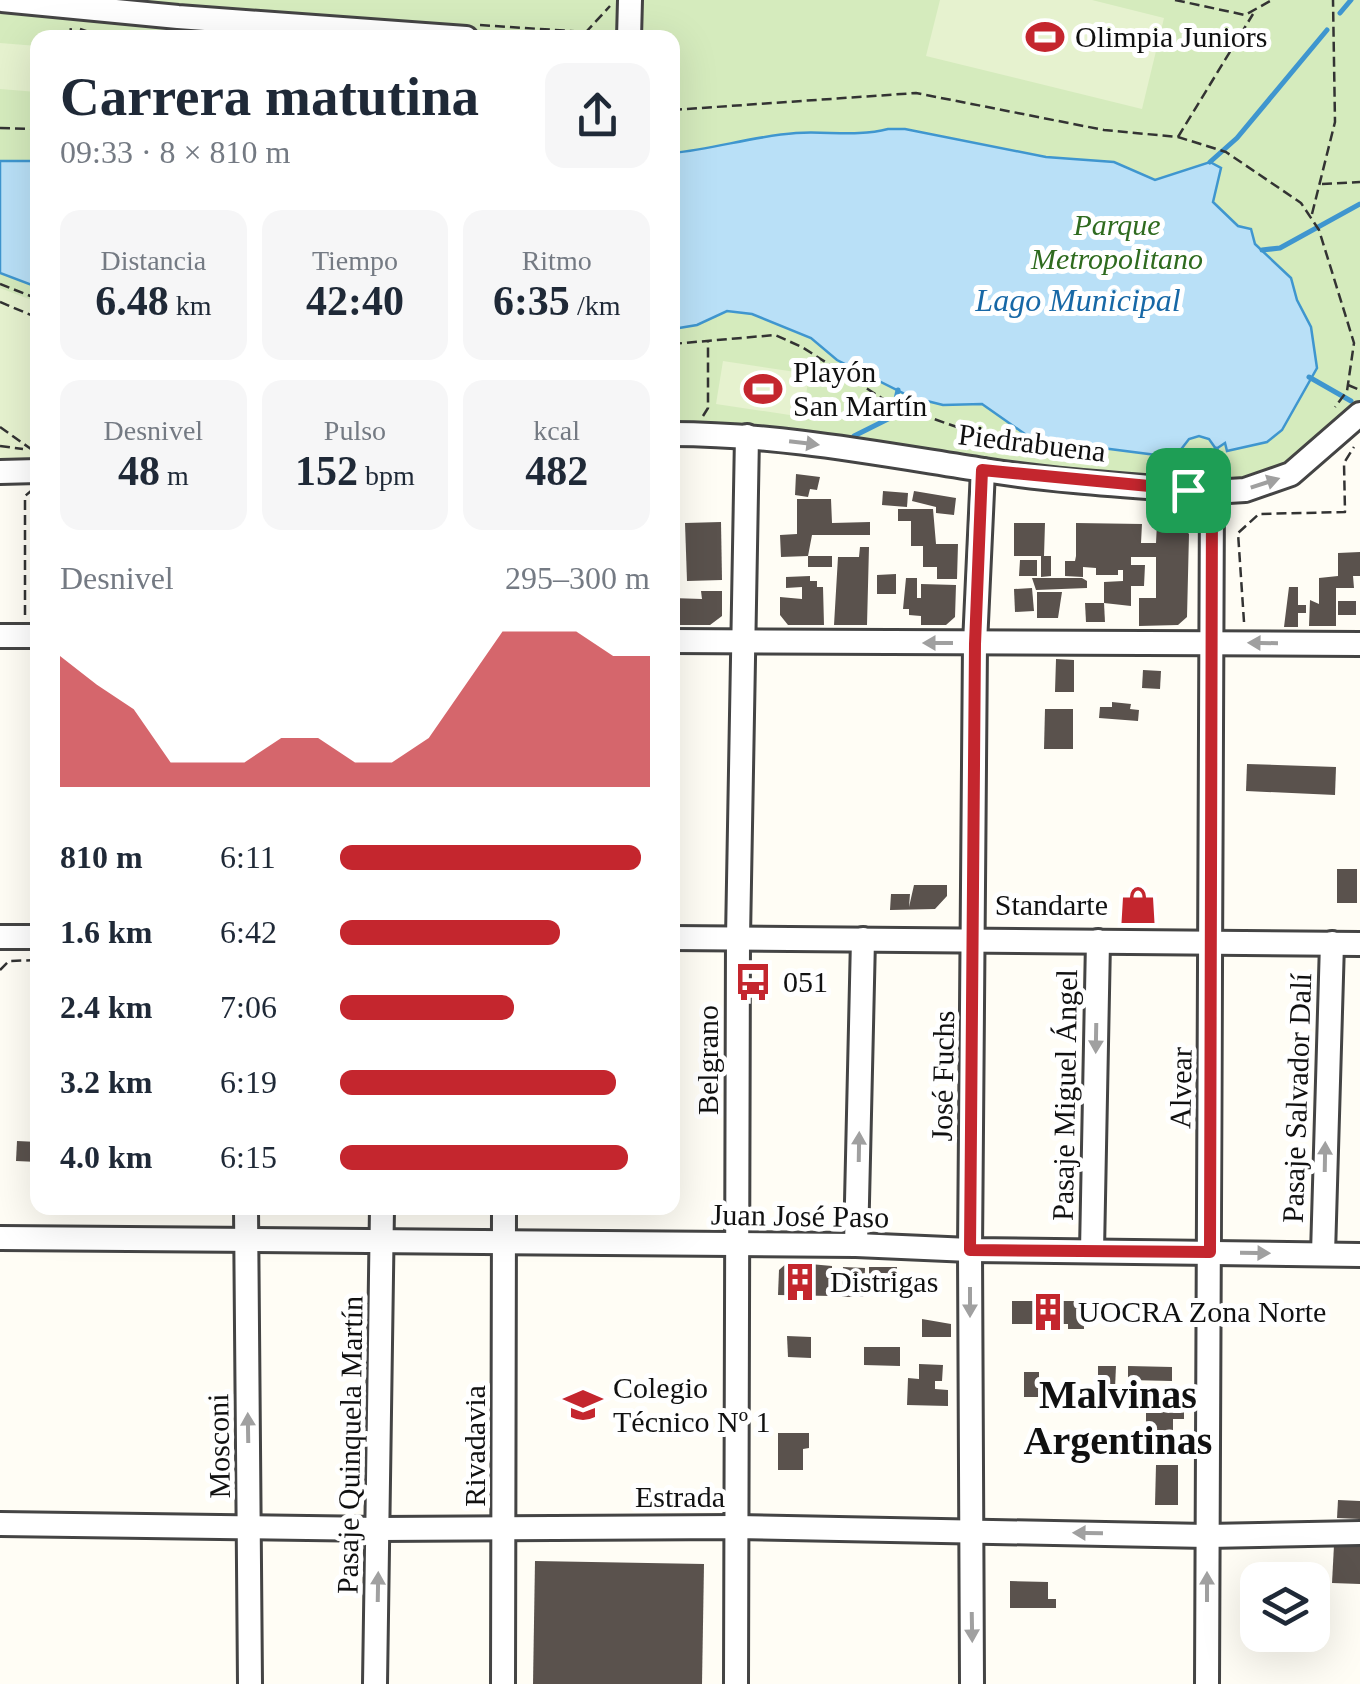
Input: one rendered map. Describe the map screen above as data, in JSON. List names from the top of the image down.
{
  "streets": {
    "street": [
      "Piedrabuena",
      "Belgrano",
      "José Fuchs",
      "Alvear",
      "Pasaje Miguel Ángel",
      "Pasaje Salvador Dalí",
      "Juan José Paso",
      "Pasaje Quinquela Martín",
      "Mosconi",
      "Rivadavia",
      "Estrada"
    ]
  },
  "crossings": [
    ["Piedrabuena", "Belgrano"],
    ["Piedrabuena", "José Fuchs"],
    ["Piedrabuena", "Alvear"],
    ["Belgrano", "Juan José Paso"],
    ["Belgrano", "Estrada"],
    ["José Fuchs", "Juan José Paso"],
    ["José Fuchs", "Estrada"],
    ["Alvear", "Juan José Paso"],
    ["Alvear", "Estrada"],
    ["Pasaje Miguel Ángel", "Juan José Paso"],
    ["Pasaje Salvador Dalí", "Juan José Paso"],
    ["Juan José Paso", "Pasaje Quinquela Martín"],
    ["Juan José Paso", "Mosconi"],
    ["Juan José Paso", "Rivadavia"],
    ["Pasaje Quinquela Martín", "Estrada"],
    ["Mosconi", "Estrada"],
    ["Rivadavia", "Estrada"]
  ],
  "one_way": [
    "José Fuchs",
    "Pasaje Miguel Ángel",
    "Pasaje Salvador Dalí",
    "Mosconi"
  ],
  "districts": ["Malvinas Argentinas"],
  "water": ["Lago Municipal"],
  "parks": ["Parque Metropolitano"],
  "places": {
    "sports": ["Olimpia Juniors", "Playón San Martín"],
    "shop": ["Standarte"],
    "bus stop": ["051"],
    "building": ["Distrigas", "UOCRA Zona Norte"],
    "school or university": ["Colegio Técnico Nº 1"]
  },
  "page": {
    "heading": ["Carrera matutina", "09:33 · 8 × 810 m"],
    "stats": [
      ["Distancia", "6.48 km"],
      ["Tiempo", "42:40"],
      ["Ritmo", "6:35 /km"],
      ["Desnivel", "48 m"],
      ["Pulso", "152 bpm"],
      ["kcal", "482"]
    ],
    "chart": ["Desnivel", "295–300 m"],
    "list": [
      {
        "name": "810 m",
        "note": "6:11"
      },
      {
        "name": "1.6 km",
        "note": "6:42"
      },
      {
        "name": "2.4 km",
        "note": "7:06"
      },
      {
        "name": "3.2 km",
        "note": "6:19"
      },
      {
        "name": "4.0 km",
        "note": "6:15"
      }
    ]
  }
}
